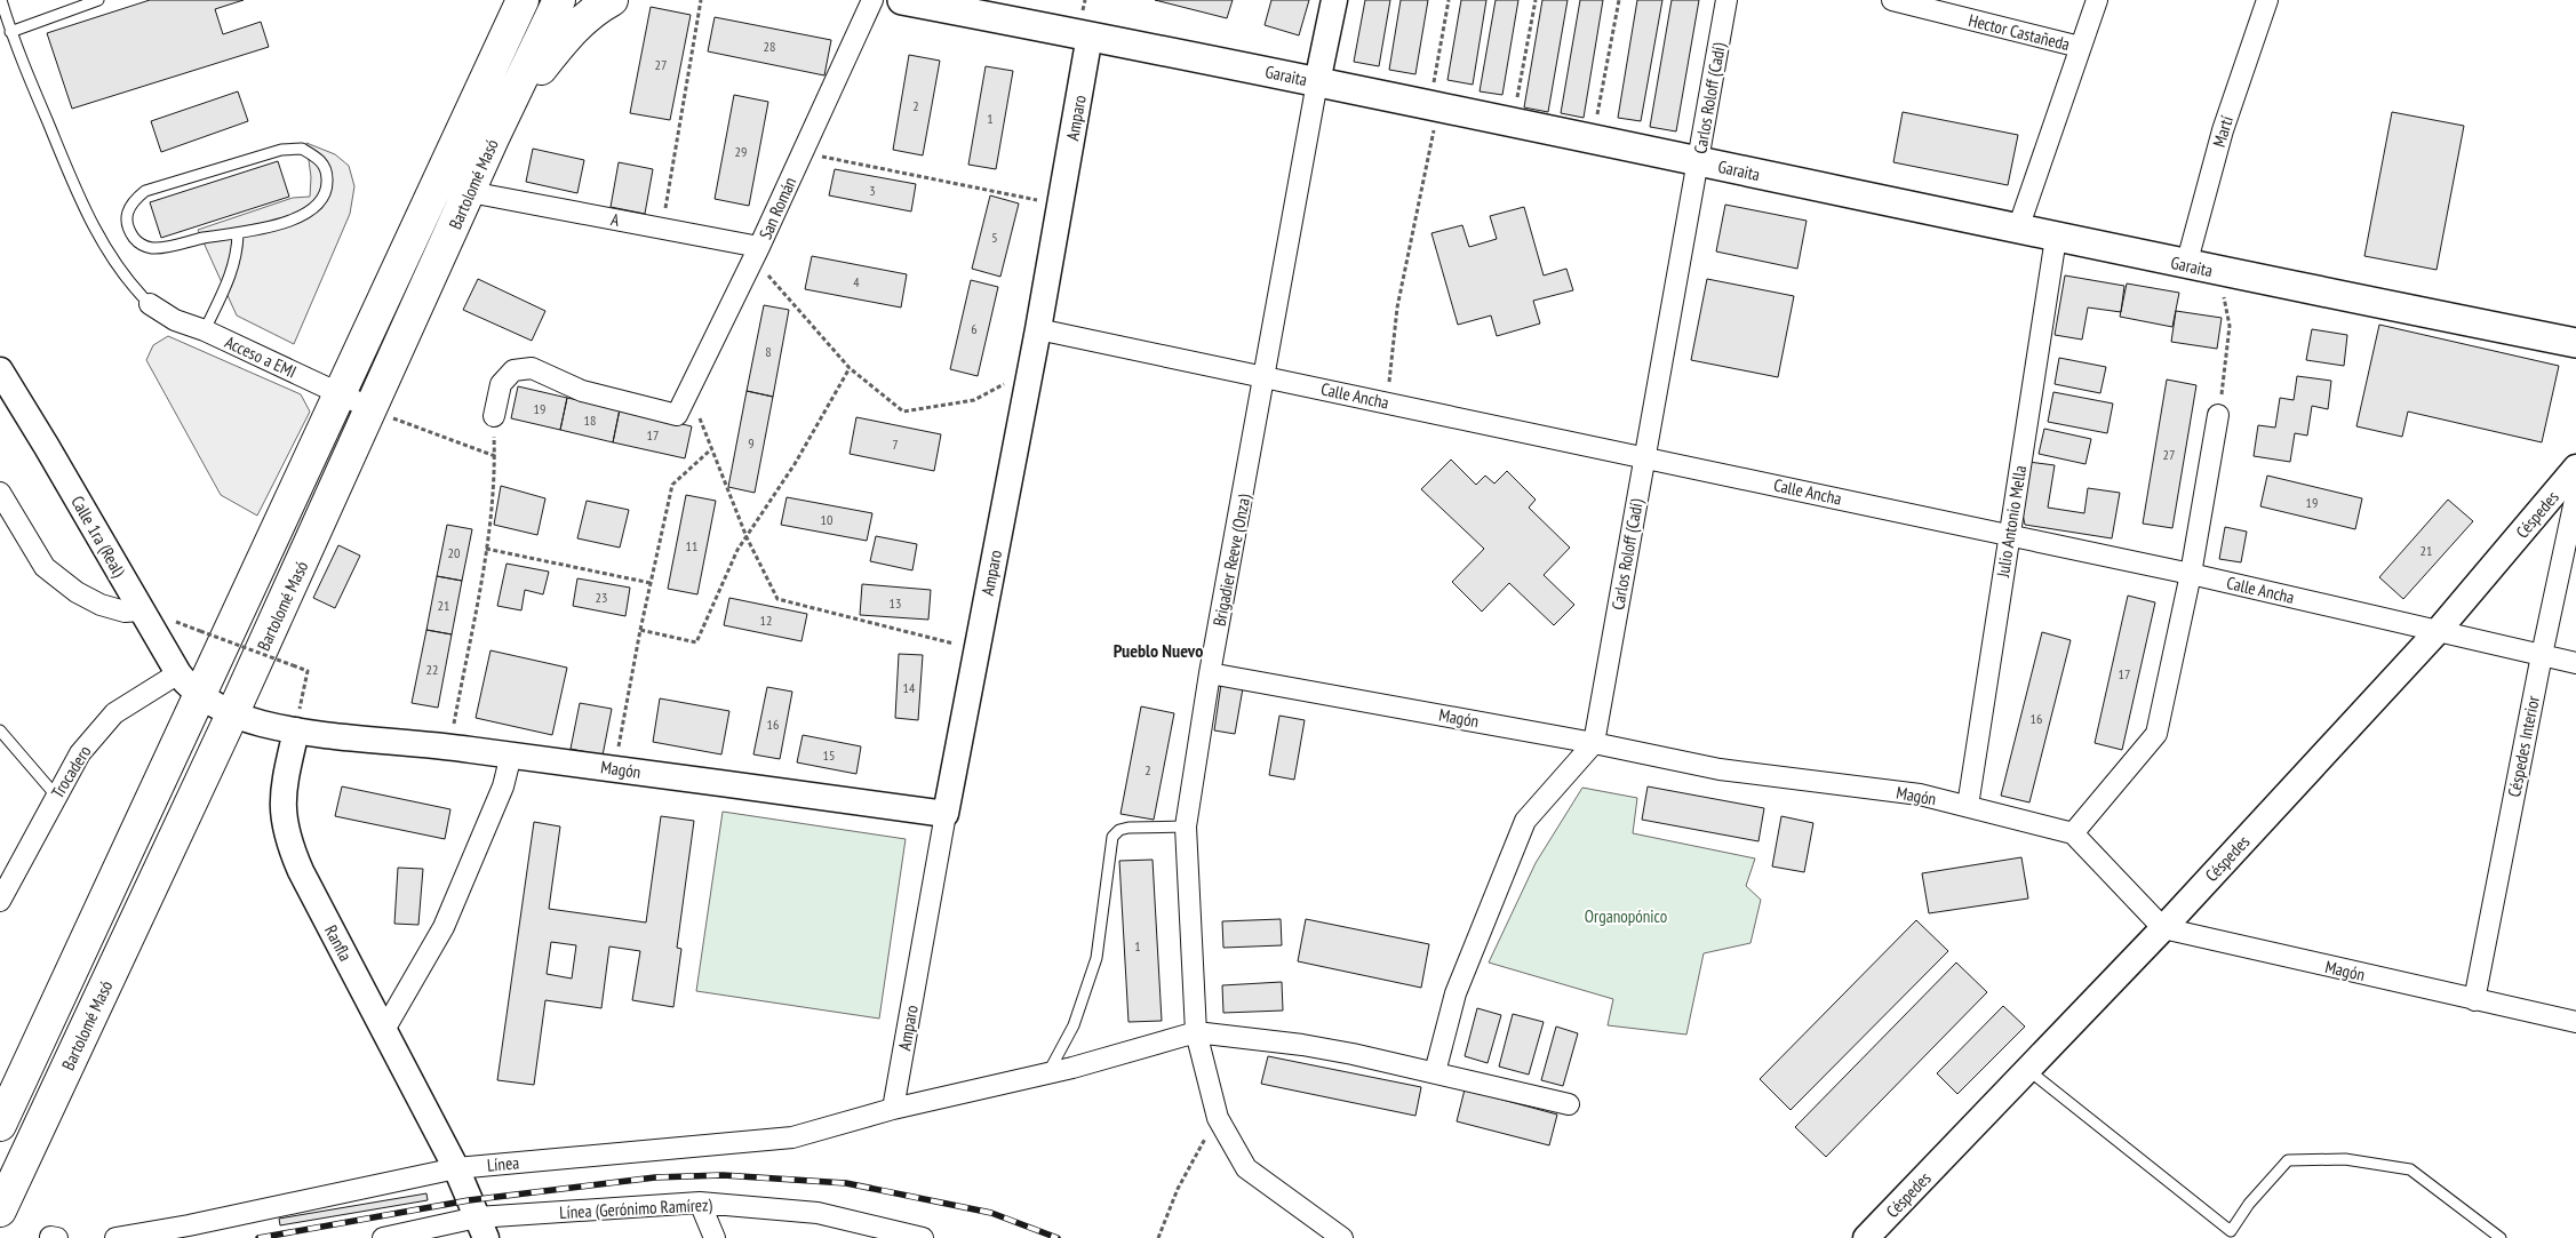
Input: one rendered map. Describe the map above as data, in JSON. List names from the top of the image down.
{
  "streets": {
    "main road": ["Garaita", "Bartolomé Masó"],
    "street": [
      "Hector Castañeda",
      "Carlos Roloff (Cadí)",
      "Amparo",
      "Martí",
      "San Román",
      "A",
      "Acceso a EMI",
      "Calle Ancha",
      "Céspedes",
      "Julio Antonio Mella",
      "Calle 1ra (Real)",
      "Brigadier Reeve (Onza)",
      "Magón",
      "Céspedes Interior",
      "Trocadero",
      "Ranfla",
      "Línea",
      "Línea (Gerónimo Ramírez)"
    ]
  },
  "crossings": [
    ["Garaita", "Carlos Roloff (Cadí)"],
    ["Garaita", "Amparo"],
    ["Garaita", "Martí"],
    ["Garaita", "Julio Antonio Mella"],
    ["Garaita", "Brigadier Reeve (Onza)"],
    ["Carlos Roloff (Cadí)", "Calle Ancha"],
    ["Carlos Roloff (Cadí)", "Magón"],
    ["Amparo", "Calle Ancha"],
    ["Amparo", "Magón"],
    ["Amparo", "Línea"],
    ["Bartolomé Masó", "A"],
    ["Bartolomé Masó", "Acceso a EMI"],
    ["Bartolomé Masó", "Calle 1ra (Real)"],
    ["San Román", "A"],
    ["Calle Ancha", "Céspedes"],
    ["Calle Ancha", "Julio Antonio Mella"],
    ["Calle Ancha", "Brigadier Reeve (Onza)"],
    ["Calle Ancha", "Céspedes Interior"],
    ["Céspedes", "Magón"],
    ["Julio Antonio Mella", "Magón"],
    ["Calle 1ra (Real)", "Trocadero"],
    ["Brigadier Reeve (Onza)", "Magón"],
    ["Brigadier Reeve (Onza)", "Línea"],
    ["Magón", "Céspedes Interior"],
    ["Magón", "Ranfla"],
    ["Ranfla", "Línea"],
    ["Ranfla", "Línea (Gerónimo Ramírez)"]
  ],
  "districts": ["Pueblo Nuevo"],
  "parks": ["Organopónico"],
  "house_numbers": [
    "28",
    "27",
    "2",
    "1",
    "29",
    "3",
    "5",
    "4",
    "6",
    "8",
    "19",
    "18",
    "17",
    "9",
    "7",
    "27",
    "19",
    "10",
    "11",
    "21",
    "20",
    "23",
    "13",
    "21",
    "12",
    "22",
    "17",
    "14",
    "16",
    "16",
    "15",
    "2",
    "1"
  ]
}
